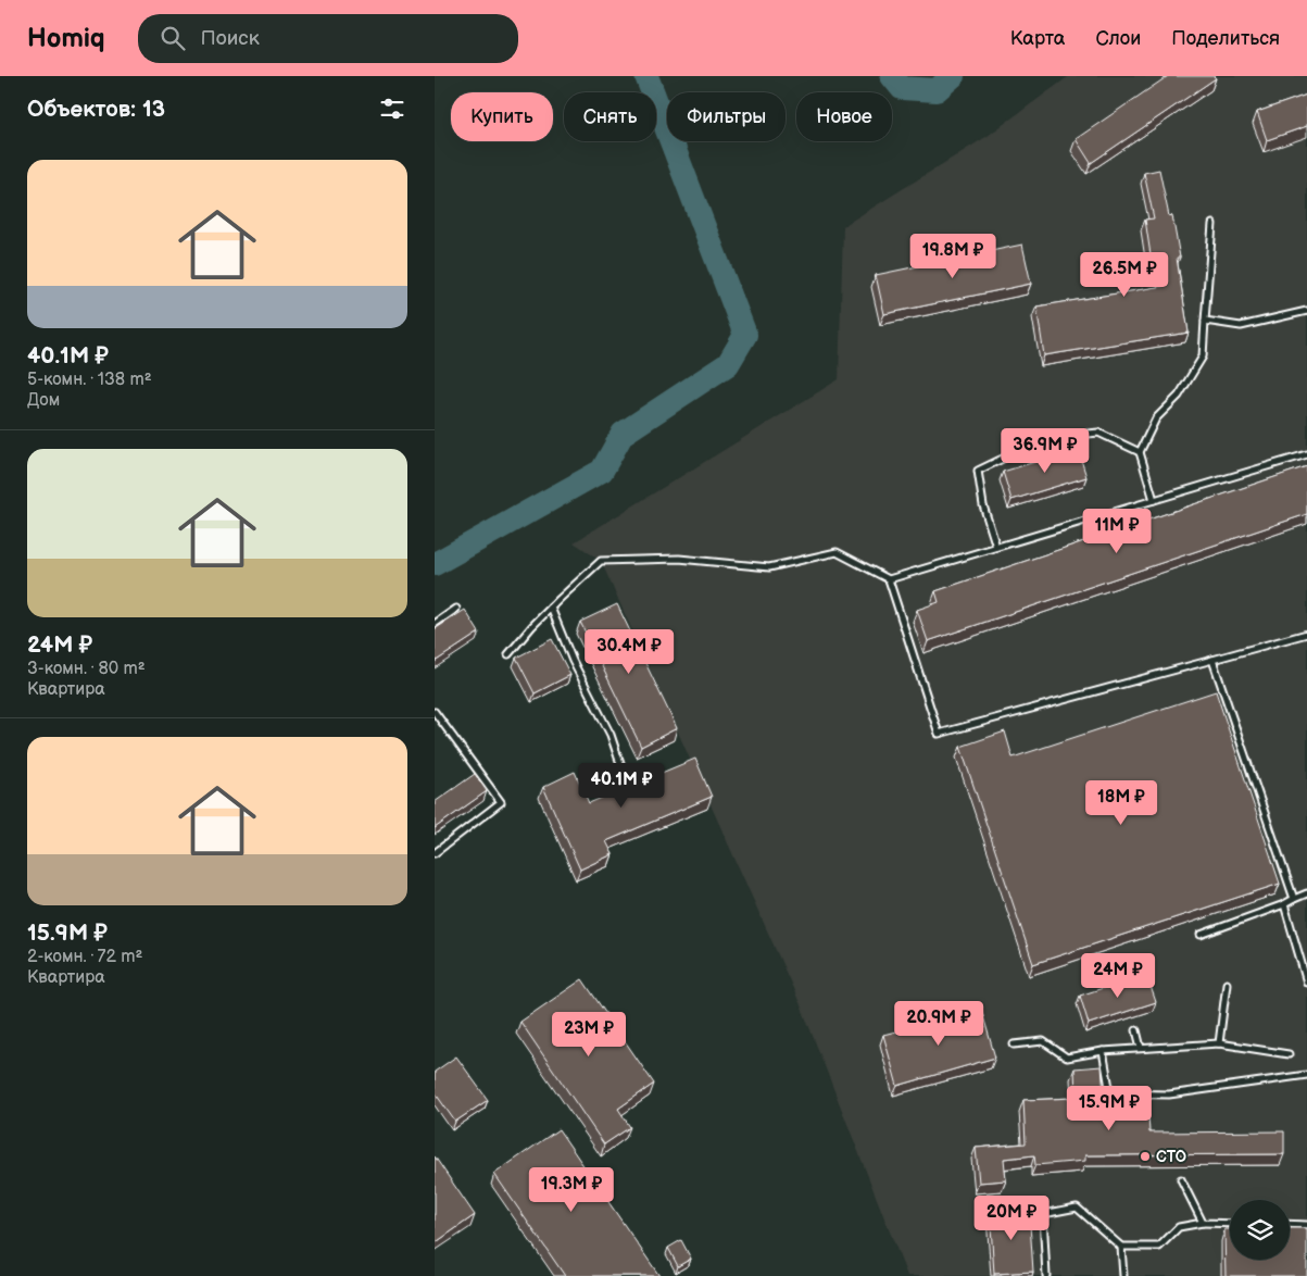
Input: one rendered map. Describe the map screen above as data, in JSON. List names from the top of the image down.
{
  "places": ["СТО"],
  "page": {
    "header": "Homiq",
    "search": "Поиск",
    "nav": ["Карта", "Слои", "Поделиться"],
    "heading": "Объектов: 13",
    "chip": [
      "Купить",
      "Снять",
      "Фильтры",
      "Новое"
    ],
    "list": [
      {
        "name": "40.1M ₽",
        "note": "5-комн. · 138 m² · Дом"
      },
      {
        "name": "24M ₽",
        "note": "3-комн. · 80 m² · Квартира"
      },
      {
        "name": "15.9M ₽",
        "note": "2-комн. · 72 m² · Квартира"
      }
    ],
    "price": [
      "19.8M ₽",
      "26.5M ₽",
      "36.9M ₽",
      "11M ₽",
      "30.4M ₽",
      "40.1M ₽",
      "18M ₽",
      "24M ₽",
      "20.9M ₽",
      "23M ₽",
      "15.9M ₽",
      "19.3M ₽",
      "20M ₽"
    ]
  }
}
